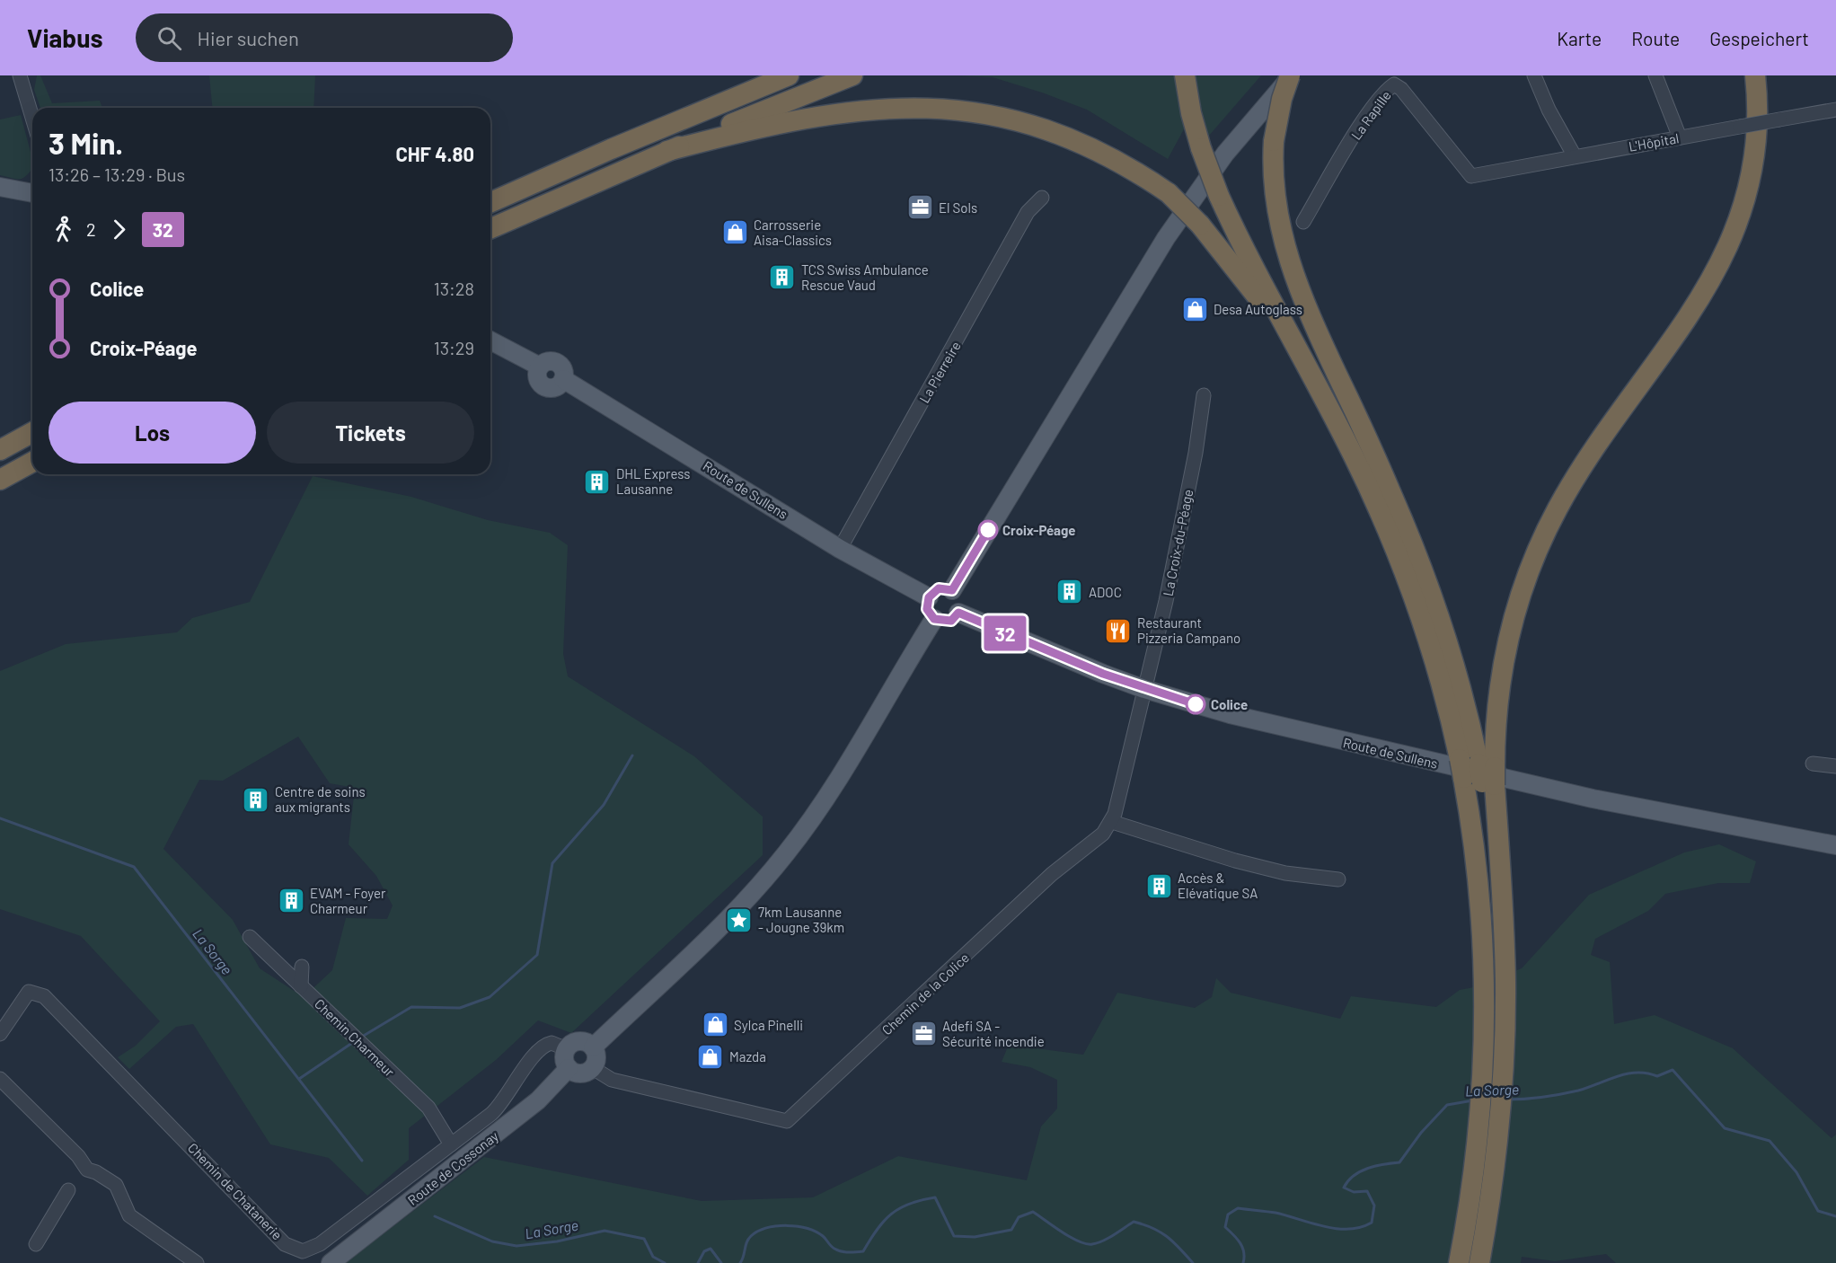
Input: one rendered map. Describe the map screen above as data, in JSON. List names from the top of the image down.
{
  "streets": {
    "main road": ["Route de Sullens", "Route de Cossonay"],
    "street": [
      "La Rapille",
      "L'Hôpital",
      "La Pierreire",
      "La Croix-du-Péage",
      "Chemin de la Colice",
      "Chemin Charmeur",
      "Chemin de Chatanerie"
    ]
  },
  "crossings": [
    ["La Rapille", "L'Hôpital"],
    ["La Pierreire", "Route de Sullens"],
    ["Route de Sullens", "La Croix-du-Péage"],
    ["Chemin de la Colice", "Route de Cossonay"],
    ["Chemin de la Colice", "Chemin de Chatanerie"],
    ["Chemin Charmeur", "Chemin de Chatanerie"],
    ["Route de Cossonay", "Chemin de Chatanerie"]
  ],
  "water": ["La Sorge"],
  "places": {
    "office": ["El Sols", "Adefi SA - Sécurité incendie"],
    "shop": [
      "Carrosserie Aisa-Classics",
      "Desa Autoglass",
      "Sylca Pinelli",
      "Mazda"
    ],
    "building": [
      "TCS Swiss Ambulance Rescue Vaud",
      "DHL Express Lausanne",
      "ADOC",
      "Centre de soins aux migrants",
      "Accès & Elévatique SA",
      "EVAM - Foyer Charmeur"
    ],
    "other": ["Croix-Péage", "Colice"],
    "restaurant": ["Restaurant Pizzeria Campano"],
    "place": ["7km Lausanne - Jougne 39km"]
  },
  "lines": ["bus line 32"],
  "page": {
    "header": "Viabus",
    "search": "Hier suchen",
    "nav": ["Karte", "Route", "Gespeichert"],
    "on_map": "32",
    "heading": ["3 Min.", "13:26 – 13:29 · Bus", "CHF 4.80"],
    "legs": ["2", "32"],
    "list": [
      {
        "name": "Colice",
        "value": "13:28"
      },
      {
        "name": "Croix-Péage",
        "value": "13:29"
      }
    ],
    "buttons": ["Los", "Tickets"]
  }
}
